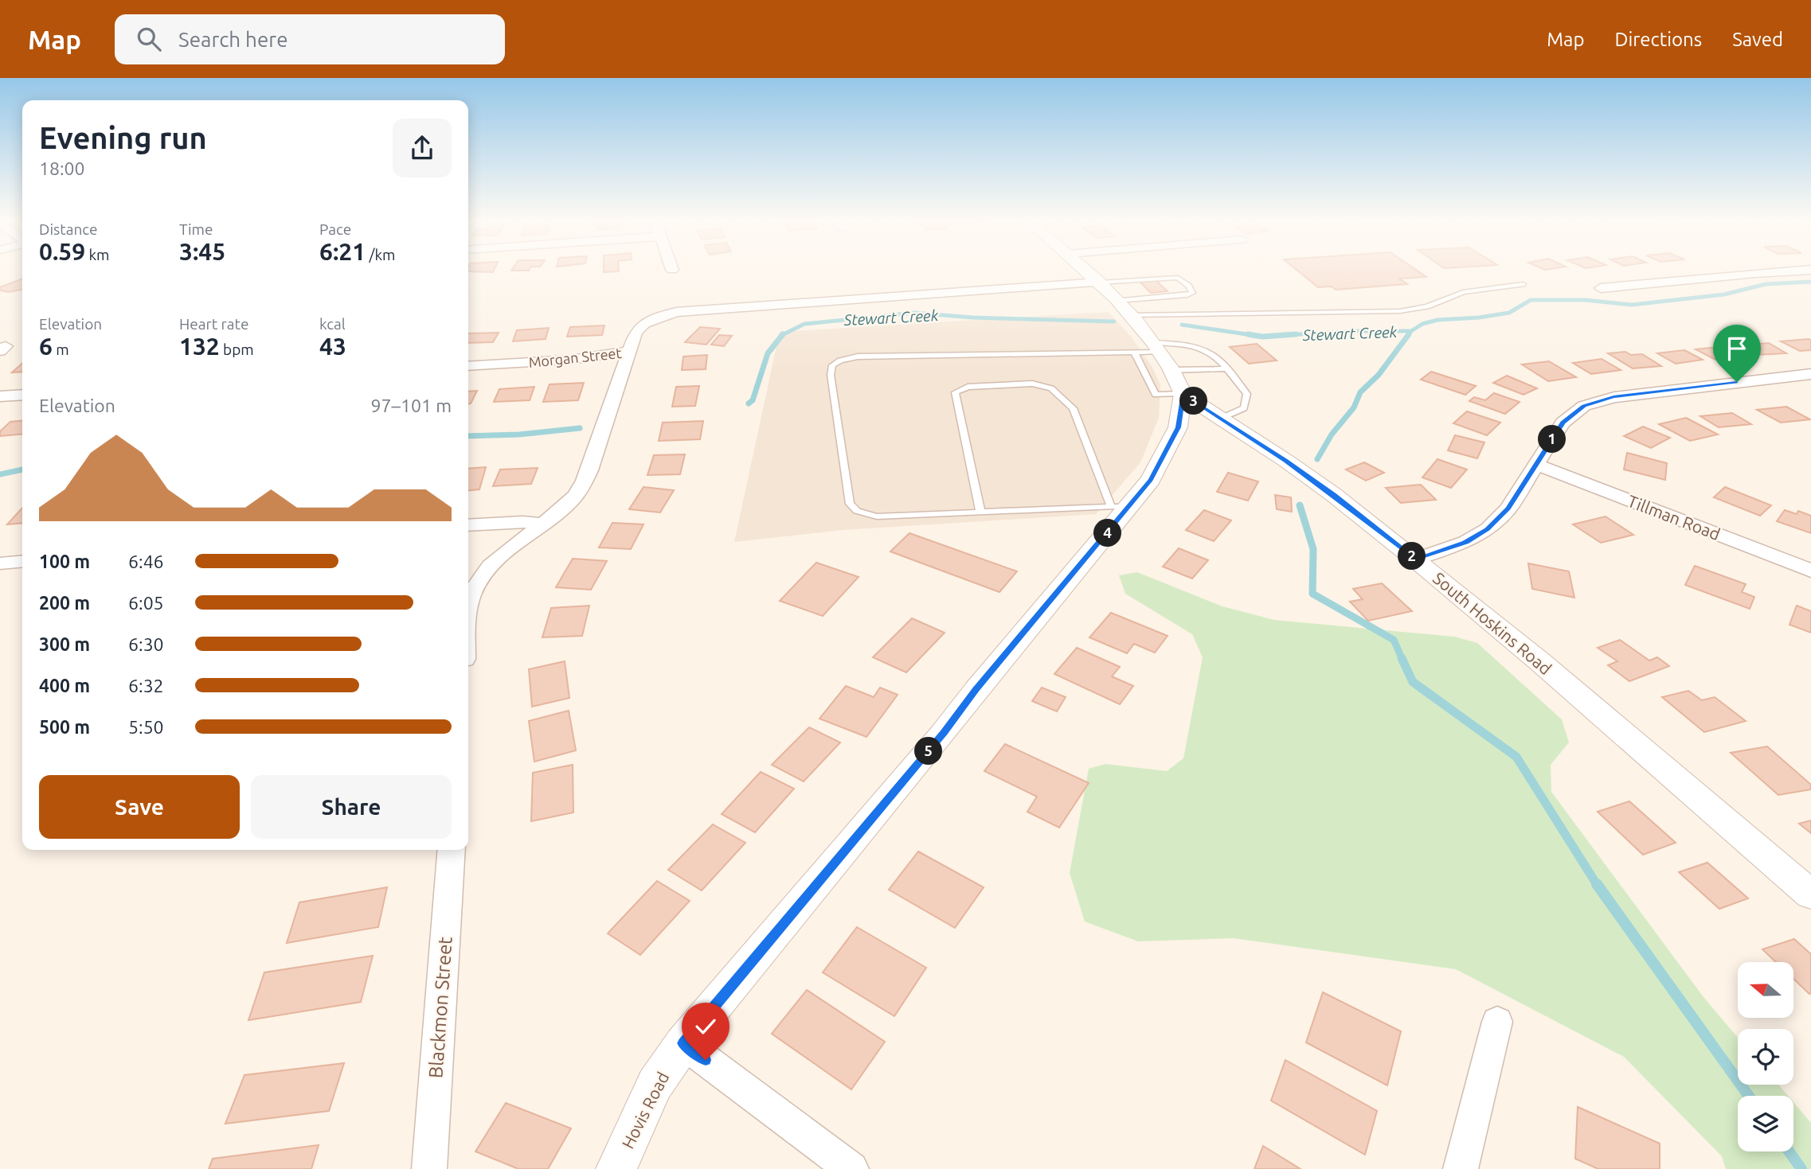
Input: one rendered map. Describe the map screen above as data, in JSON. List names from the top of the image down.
{
  "streets": {
    "street": [
      "Morgan Street",
      "Tillman Road",
      "South Hoskins Road",
      "Blackmon Street",
      "Hovis Road"
    ]
  },
  "crossings": [
    ["Morgan Street", "South Hoskins Road"],
    ["South Hoskins Road", "Hovis Road"]
  ],
  "water": ["Stewart Creek"],
  "north": "left",
  "page": {
    "header": "Map",
    "search": "Search here",
    "nav": ["Map", "Directions", "Saved"],
    "heading": ["Evening run", "18:00"],
    "stats": [
      ["Distance", "0.59 km"],
      ["Time", "3:45"],
      ["Pace", "6:21 /km"],
      ["Elevation", "6 m"],
      ["Heart rate", "132 bpm"],
      ["kcal", "43"]
    ],
    "chart": ["Elevation", "97–101 m"],
    "pins": [
      "3",
      "1",
      "4",
      "2",
      "5"
    ],
    "list": [
      {
        "name": "100 m",
        "note": "6:46"
      },
      {
        "name": "200 m",
        "note": "6:05"
      },
      {
        "name": "300 m",
        "note": "6:30"
      },
      {
        "name": "400 m",
        "note": "6:32"
      },
      {
        "name": "500 m",
        "note": "5:50"
      }
    ],
    "buttons": ["Save", "Share"]
  }
}
